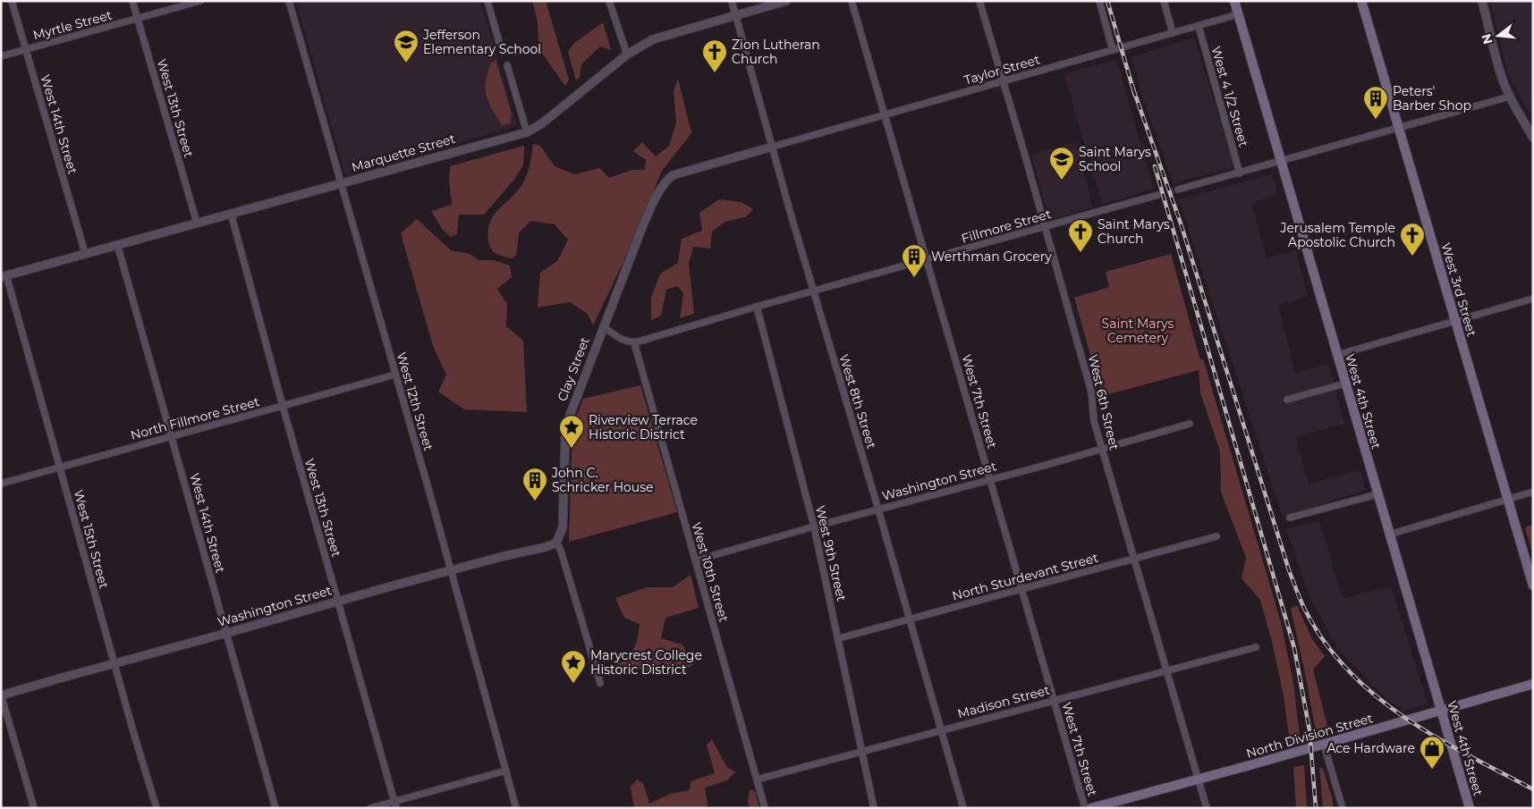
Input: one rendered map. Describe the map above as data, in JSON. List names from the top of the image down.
{
  "streets": {
    "main road": ["West 3rd Street", "West 4th Street", "North Division Street"],
    "street": [
      "Myrtle Street",
      "Taylor Street",
      "West 4 1/2 Street",
      "West 13th Street",
      "West 14th Street",
      "Marquette Street",
      "Fillmore Street",
      "Clay Street",
      "West 12th Street",
      "West 8th Street",
      "West 7th Street",
      "West 6th Street",
      "North Fillmore Street",
      "Washington Street",
      "West 15th Street",
      "West 9th Street",
      "West 10th Street",
      "North Sturdevant Street",
      "Madison Street"
    ]
  },
  "crossings": [
    ["Myrtle Street", "West 13th Street"],
    ["Myrtle Street", "West 14th Street"],
    ["Taylor Street", "West 4 1/2 Street"],
    ["Taylor Street", "Clay Street"],
    ["Taylor Street", "West 8th Street"],
    ["Taylor Street", "West 7th Street"],
    ["Taylor Street", "West 4th Street"],
    ["Taylor Street", "West 6th Street"],
    ["West 13th Street", "Marquette Street"],
    ["West 13th Street", "North Fillmore Street"],
    ["West 13th Street", "Washington Street"],
    ["West 14th Street", "Marquette Street"],
    ["West 14th Street", "North Fillmore Street"],
    ["West 14th Street", "Washington Street"],
    ["Marquette Street", "West 12th Street"],
    ["Marquette Street", "West 8th Street"],
    ["Marquette Street", "West 15th Street"],
    ["Fillmore Street", "West 8th Street"],
    ["Fillmore Street", "West 7th Street"],
    ["Fillmore Street", "West 6th Street"],
    ["Fillmore Street", "West 9th Street"],
    ["Clay Street", "West 8th Street"],
    ["Clay Street", "Washington Street"],
    ["West 12th Street", "North Fillmore Street"],
    ["West 12th Street", "Washington Street"],
    ["West 8th Street", "Washington Street"],
    ["West 8th Street", "North Sturdevant Street"],
    ["West 8th Street", "Madison Street"],
    ["West 7th Street", "Washington Street"],
    ["West 7th Street", "North Sturdevant Street"],
    ["West 7th Street", "Madison Street"],
    ["West 4th Street", "North Division Street"],
    ["West 6th Street", "Washington Street"],
    ["West 6th Street", "North Sturdevant Street"],
    ["West 6th Street", "Madison Street"],
    ["West 6th Street", "North Division Street"],
    ["North Fillmore Street", "West 15th Street"],
    ["Washington Street", "West 15th Street"],
    ["Washington Street", "West 9th Street"],
    ["Washington Street", "West 10th Street"],
    ["West 9th Street", "North Sturdevant Street"],
    ["West 9th Street", "Madison Street"],
    ["West 10th Street", "Madison Street"]
  ],
  "parks": ["Saint Marys Cemetery"],
  "places": {
    "school or university": ["Jefferson Elementary School", "Saint Marys School"],
    "church": ["Zion Lutheran Church", "Saint Marys Church", "Jerusalem Temple Apostolic Church"],
    "building": ["Peters' Barber Shop", "Werthman Grocery", "John C. Schricker House"],
    "place": ["Riverview Terrace Historic District", "Marycrest College Historic District"],
    "shop": ["Ace Hardware"]
  },
  "north": "left"
}
